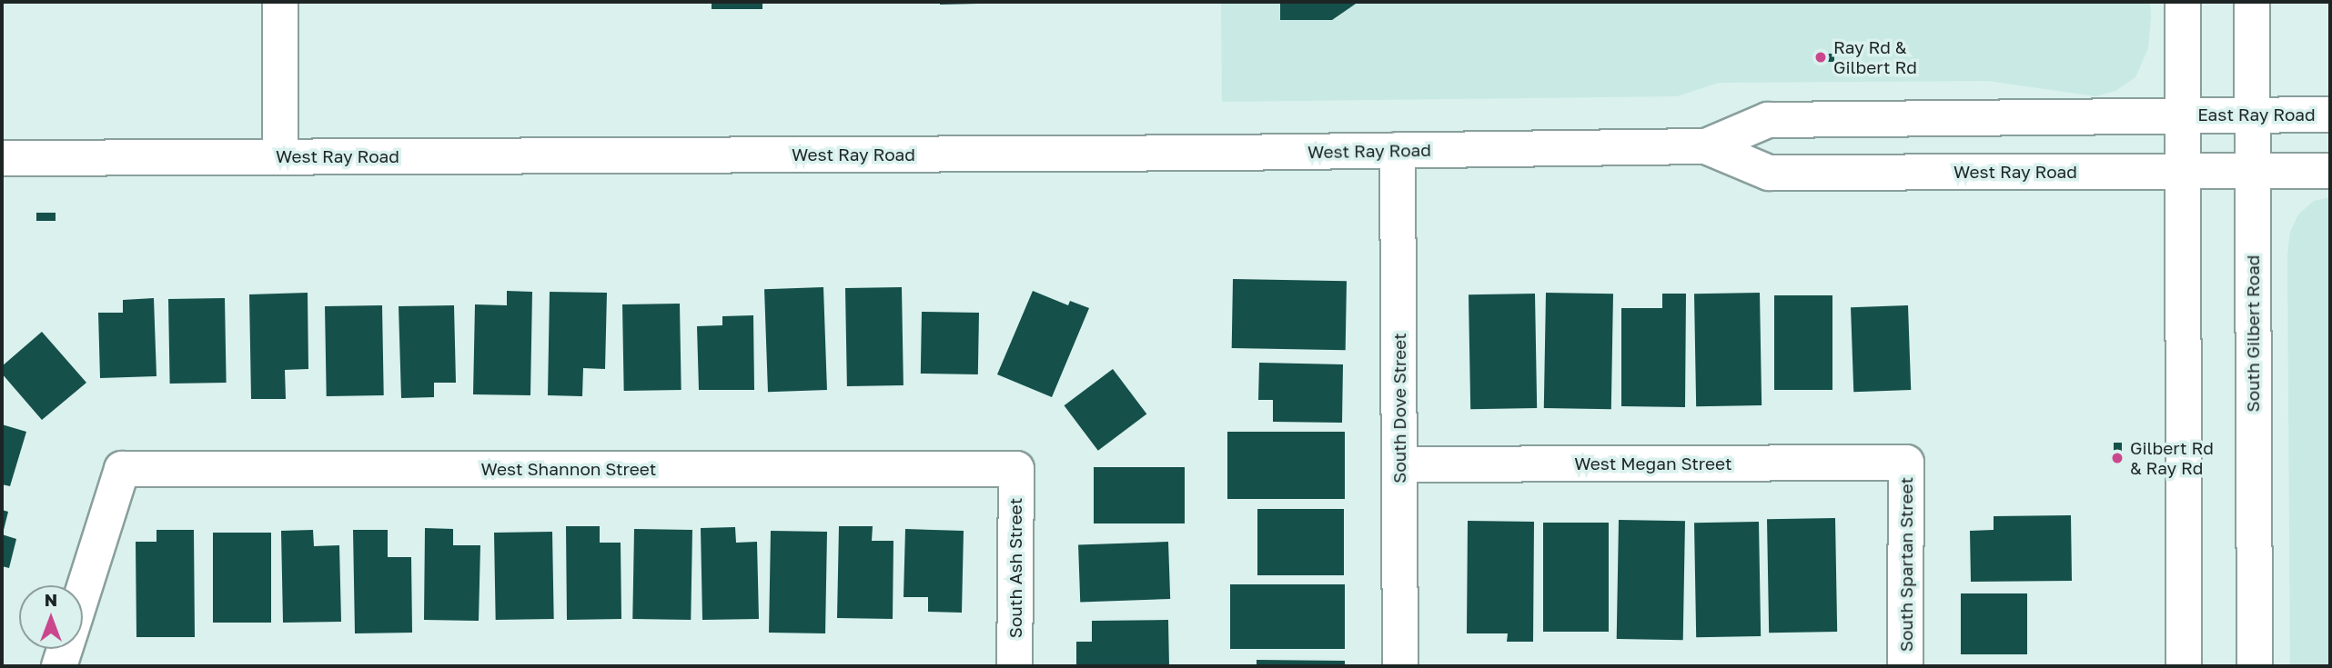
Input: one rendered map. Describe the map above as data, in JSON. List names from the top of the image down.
{
  "streets": {
    "main road": [
      "East Ray Road",
      "West Ray Road",
      "South Gilbert Road",
      "South Dove Street",
      "West Megan Street",
      "West Shannon Street",
      "South Spartan Street",
      "South Ash Street"
    ]
  },
  "crossings": [
    ["East Ray Road", "West Ray Road"],
    ["East Ray Road", "South Gilbert Road"],
    ["West Ray Road", "South Gilbert Road"],
    ["West Ray Road", "South Dove Street"],
    ["South Dove Street", "West Megan Street"],
    ["West Megan Street", "South Spartan Street"],
    ["West Shannon Street", "South Ash Street"]
  ],
  "places": ["Ray Rd & Gilbert Rd", "Gilbert Rd & Ray Rd"],
  "north": "top"
}
